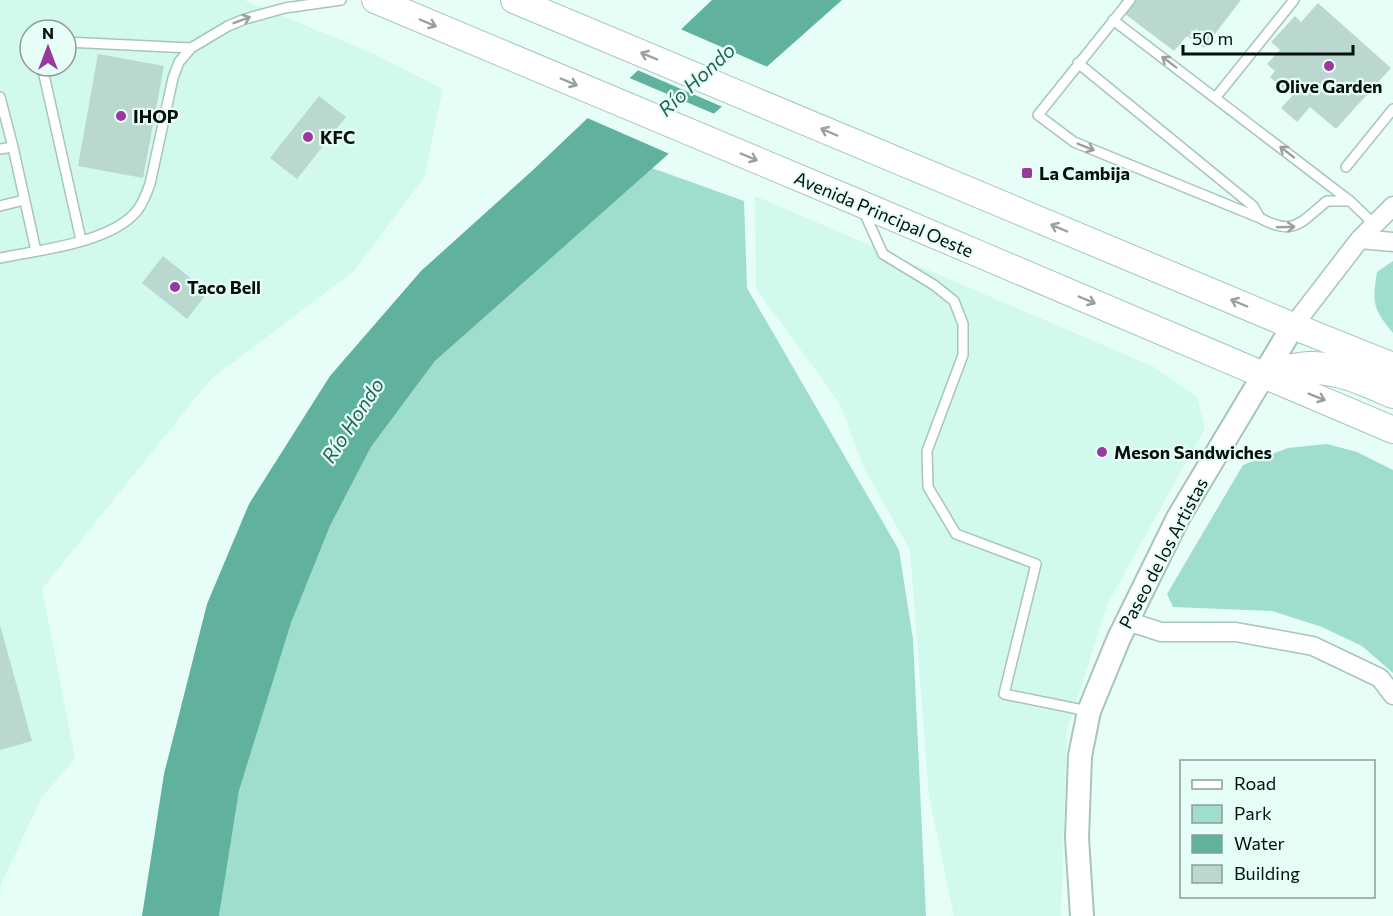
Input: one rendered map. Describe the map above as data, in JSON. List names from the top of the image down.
{
  "streets": {
    "main road": ["Avenida Principal Oeste"],
    "street": ["Paseo de los Artistas"]
  },
  "crossings": [
    ["Avenida Principal Oeste", "Paseo de los Artistas"]
  ],
  "water": ["Río Hondo"],
  "places": {
    "other": [
      "Olive Garden",
      "IHOP",
      "KFC",
      "Taco Bell",
      "Meson Sandwiches"
    ],
    "transit": ["La Cambija"]
  },
  "legend": [
    "Road",
    "Park",
    "Water",
    "Building"
  ],
  "scale_bar": "50 m",
  "north": "top"
}
